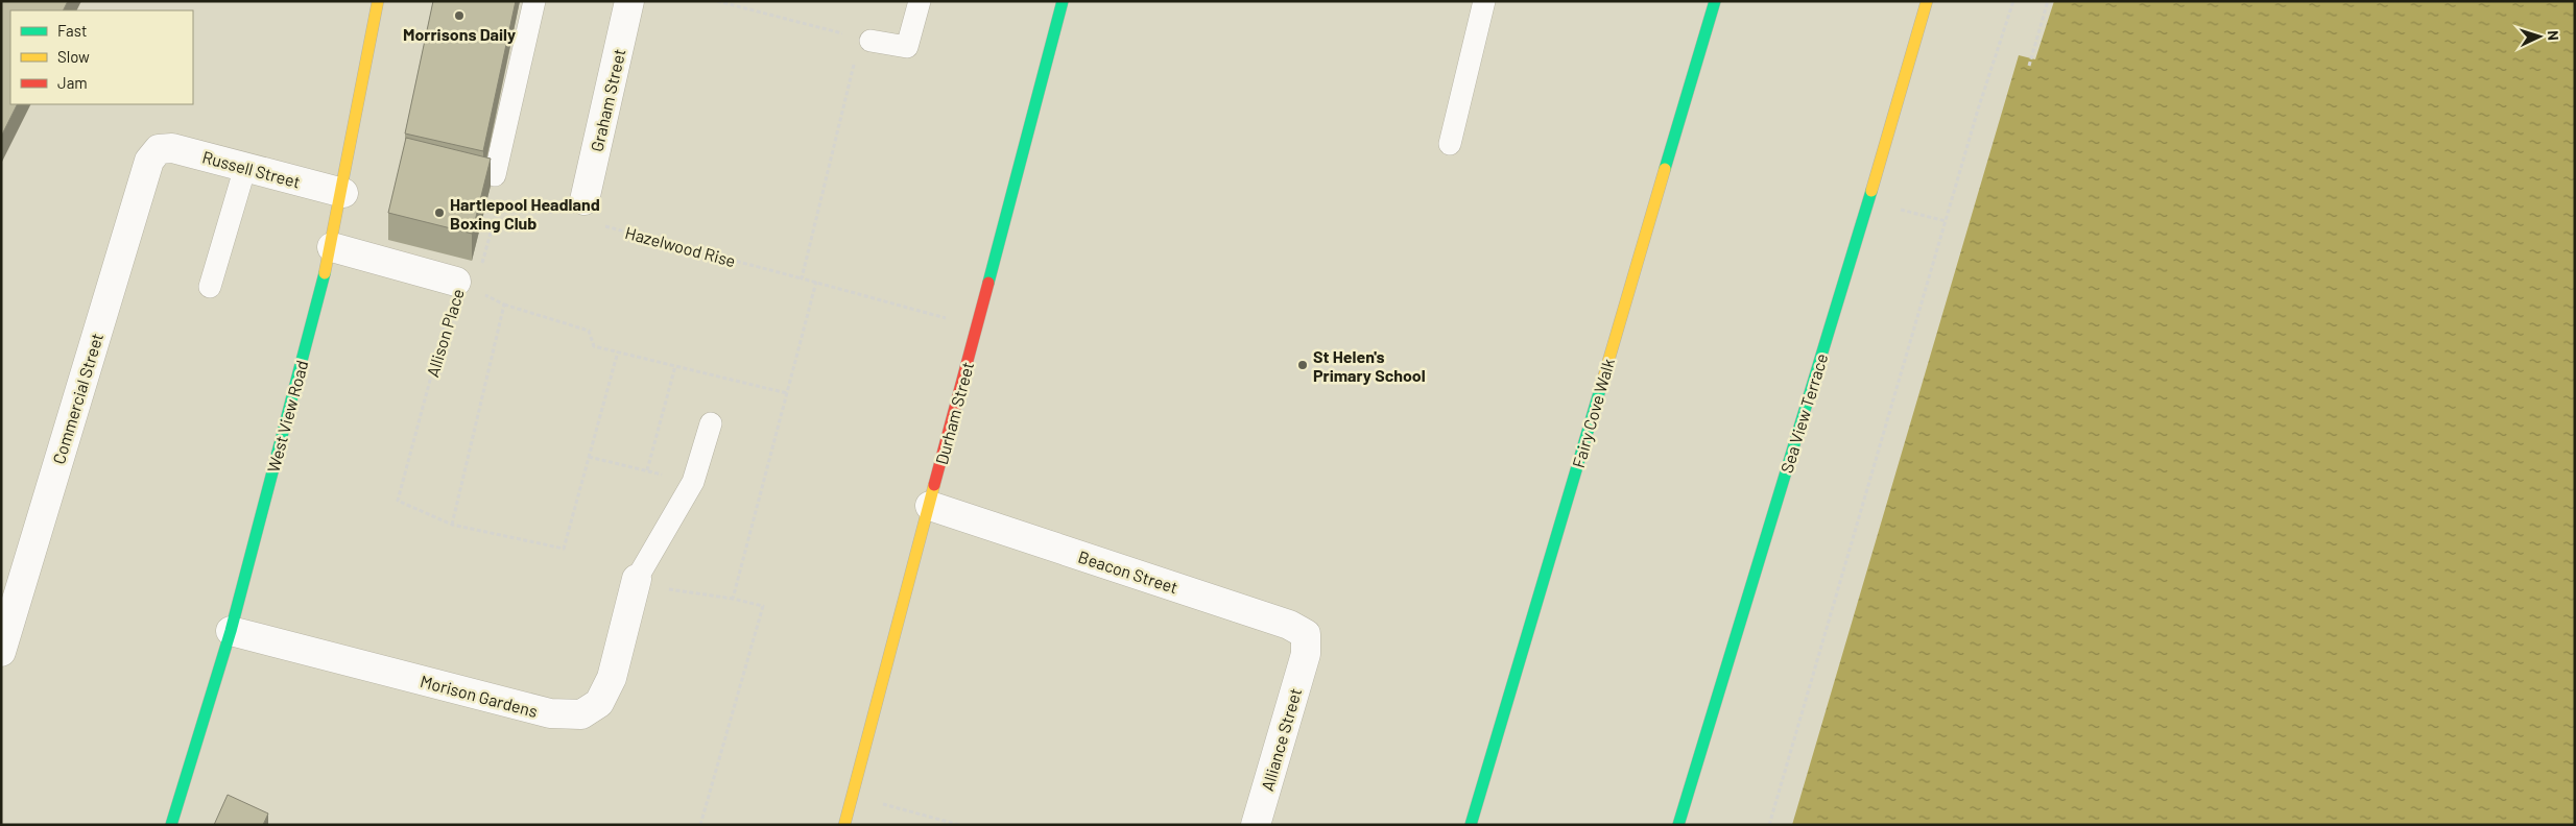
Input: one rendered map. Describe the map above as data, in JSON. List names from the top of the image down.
{
  "streets": {
    "street": [
      "Graham Street",
      "Russell Street",
      "Commercial Street",
      "Durham Street",
      "Fairy Cove Walk",
      "Sea View Terrace",
      "West View Road",
      "Beacon Street",
      "Morison Gardens",
      "Alliance Street"
    ],
    "path": ["Hazelwood Rise", "Allison Place"]
  },
  "crossings": [
    ["Russell Street", "Commercial Street"],
    ["Russell Street", "West View Road"],
    ["Hazelwood Rise", "Durham Street"],
    ["Durham Street", "Beacon Street"],
    ["West View Road", "Morison Gardens"],
    ["Beacon Street", "Alliance Street"]
  ],
  "places": ["Morrisons Daily", "Hartlepool Headland Boxing Club", "St Helen's Primary School"],
  "legend": ["Fast", "Slow", "Jam"],
  "north": "right"
}
